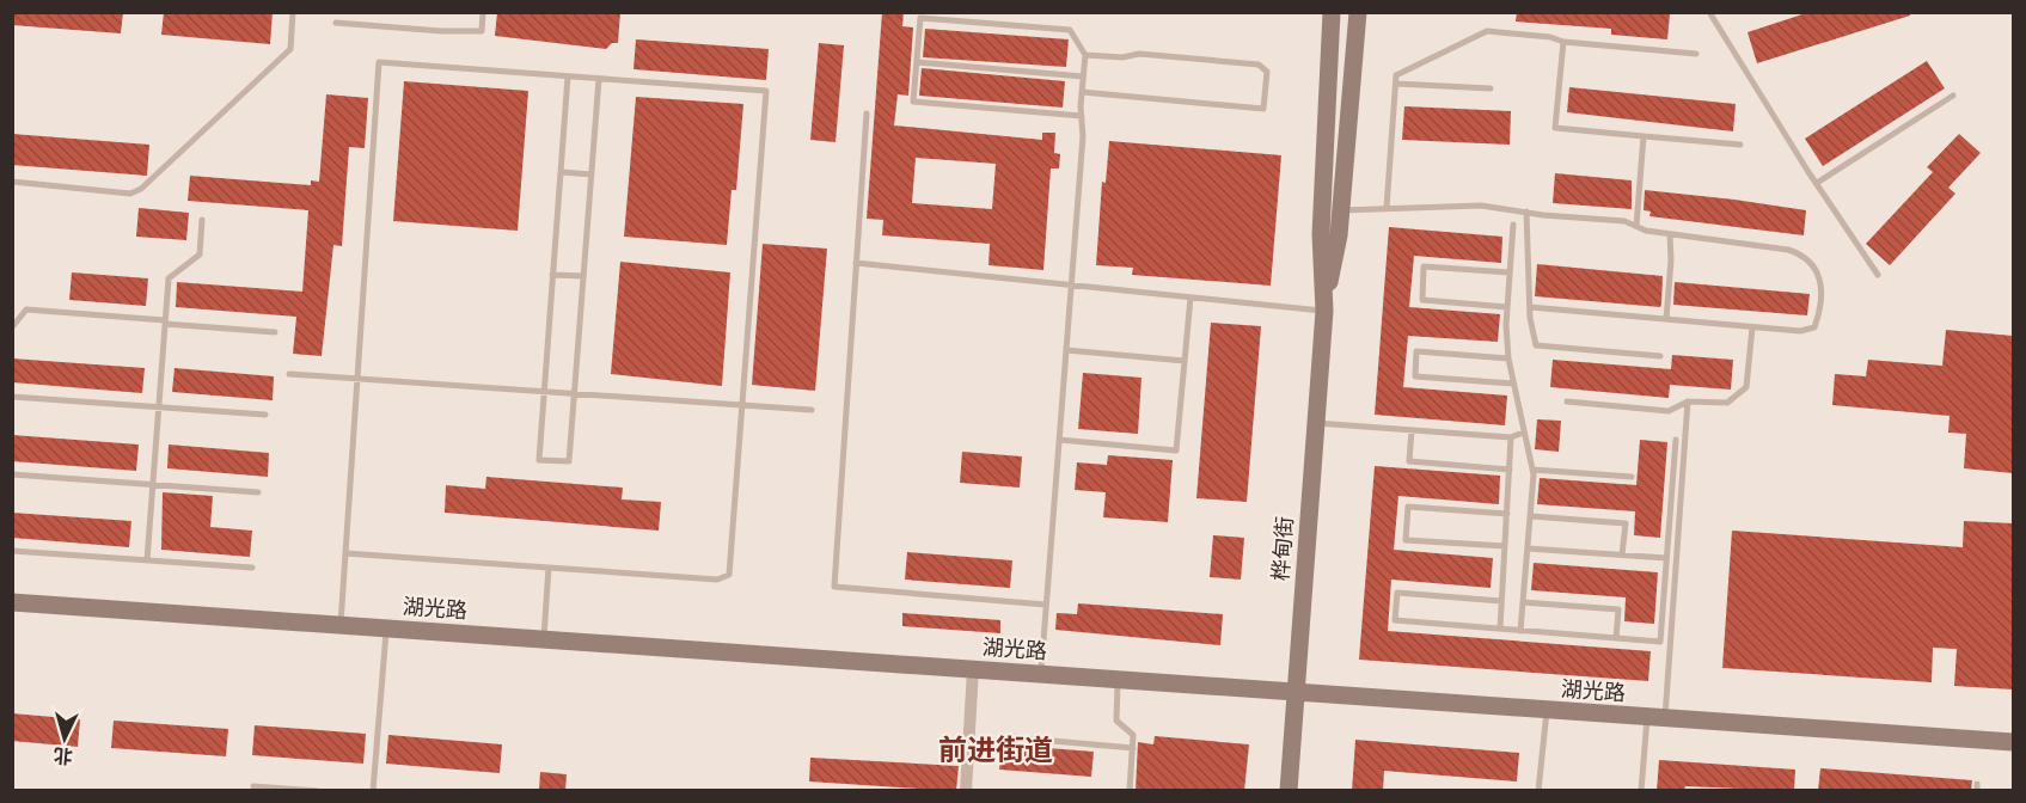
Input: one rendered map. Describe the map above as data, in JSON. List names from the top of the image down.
{
  "streets": {
    "street": ["桦甸街", "湖光路"]
  },
  "crossings": [
    ["桦甸街", "湖光路"]
  ],
  "districts": ["前进街道"],
  "north": "bottom"
}
